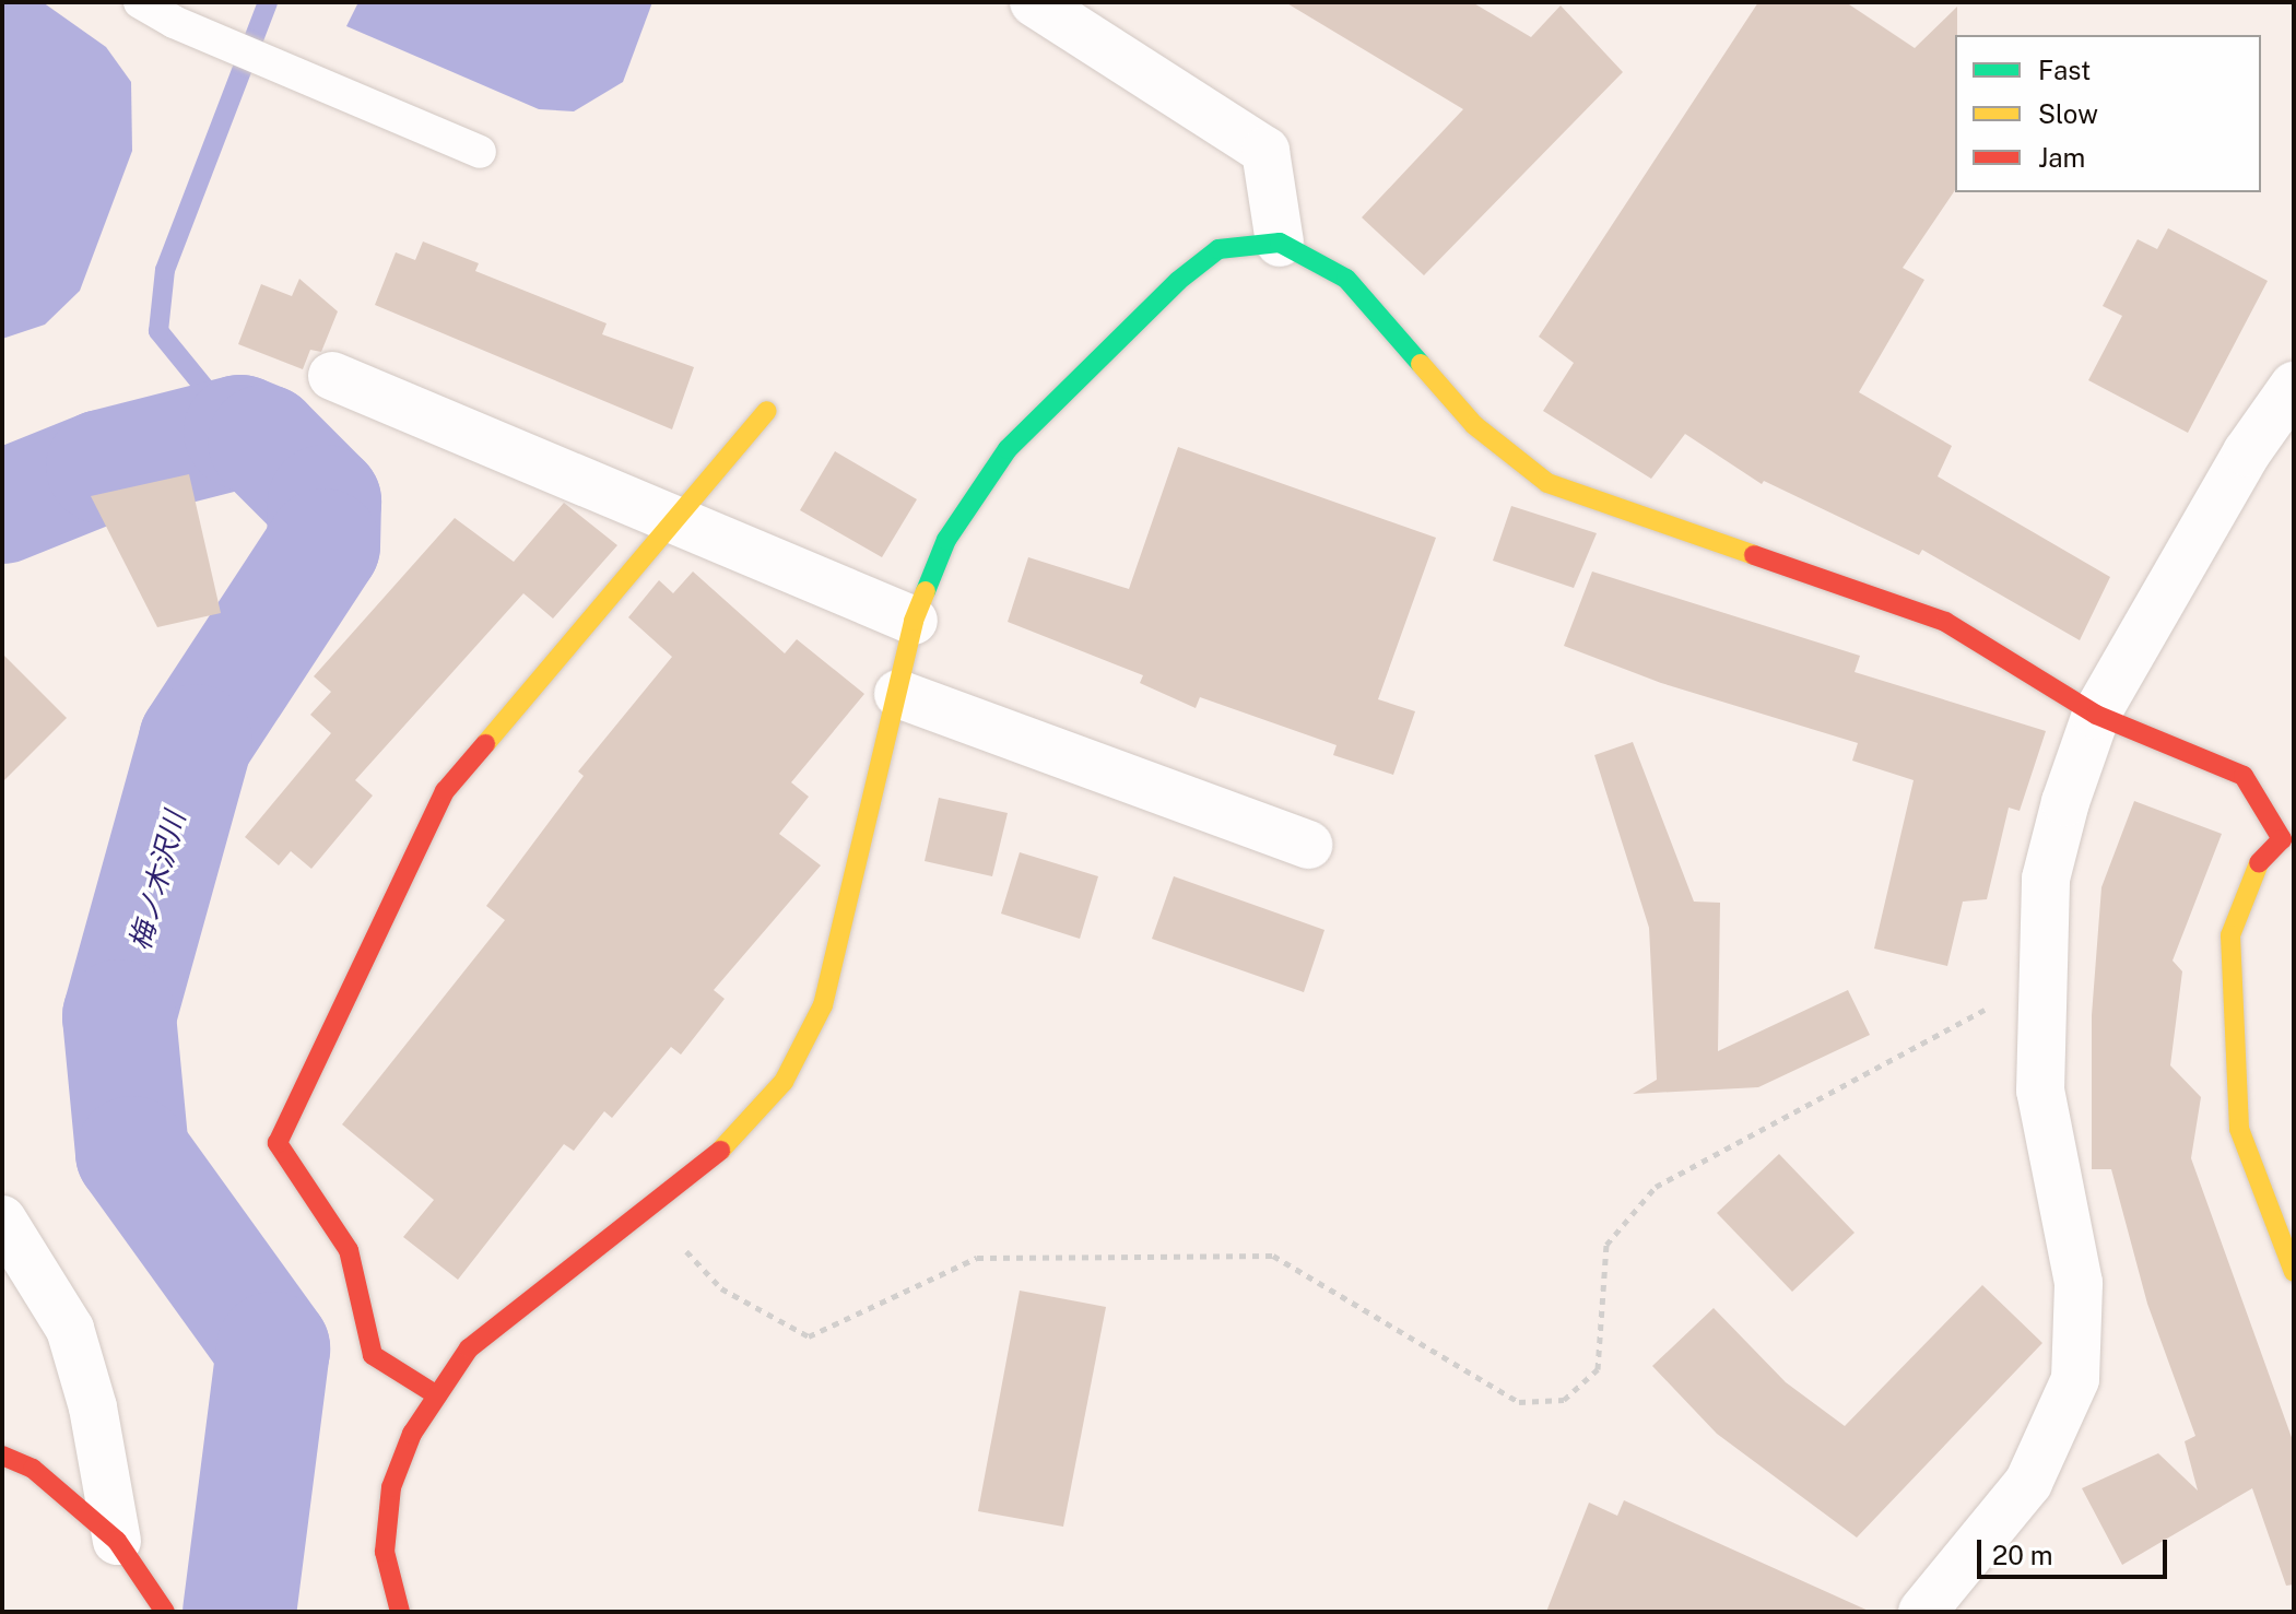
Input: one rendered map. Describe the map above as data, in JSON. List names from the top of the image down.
{
  "water": ["梅ノ木沢川"],
  "legend": ["Fast", "Slow", "Jam"],
  "scale_bar": "20 m"
}
